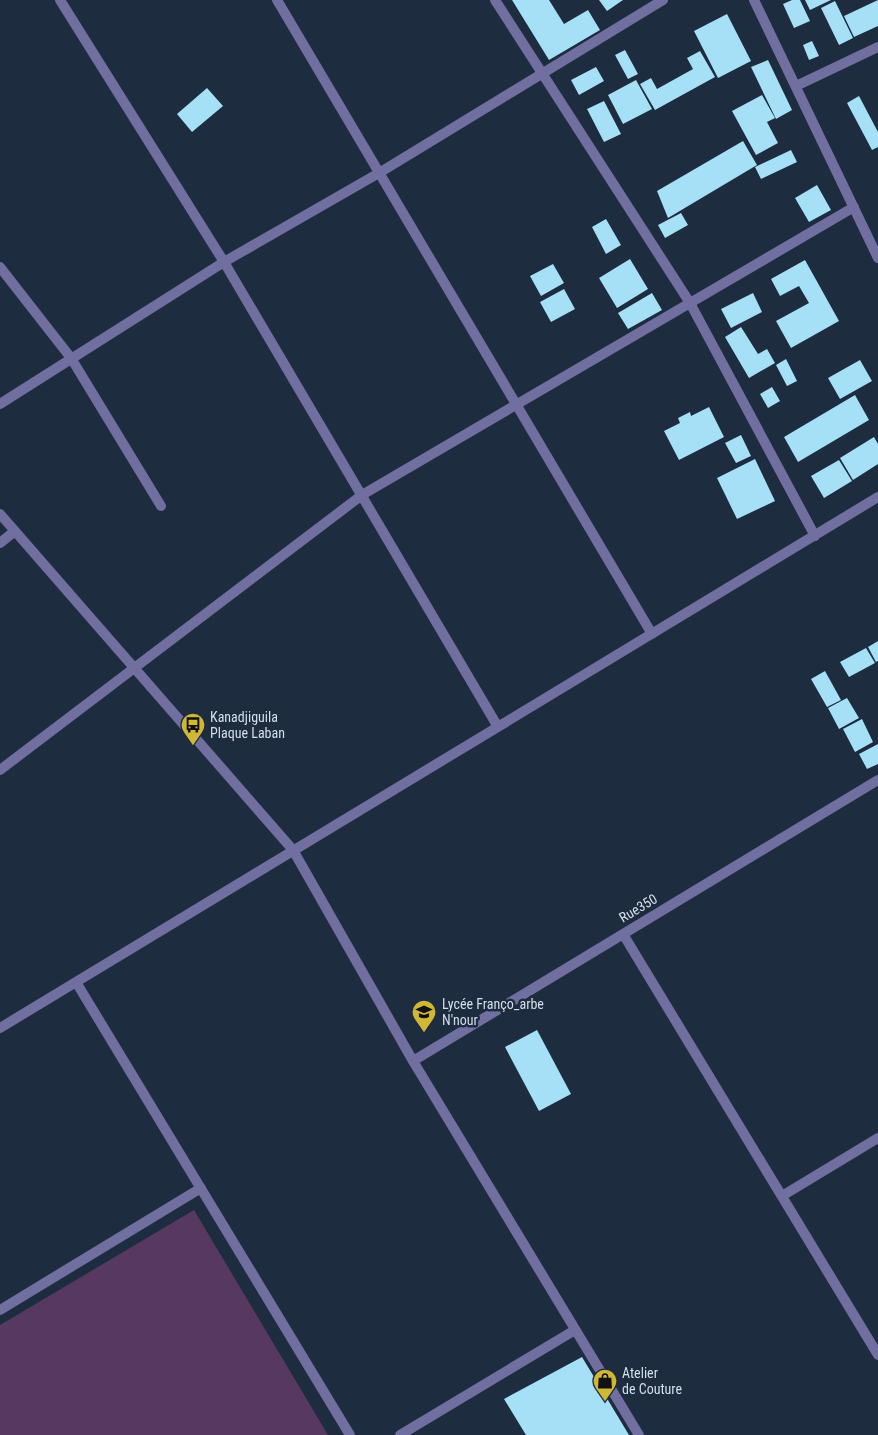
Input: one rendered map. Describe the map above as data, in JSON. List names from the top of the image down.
{
  "streets": {
    "street": ["Rue350"]
  },
  "places": {
    "bus stop": ["Kanadjiguila Plaque Laban"],
    "school or university": ["Lycée Franço_arbe N'nour"],
    "shop": ["Atelier de Couture"]
  }
}
